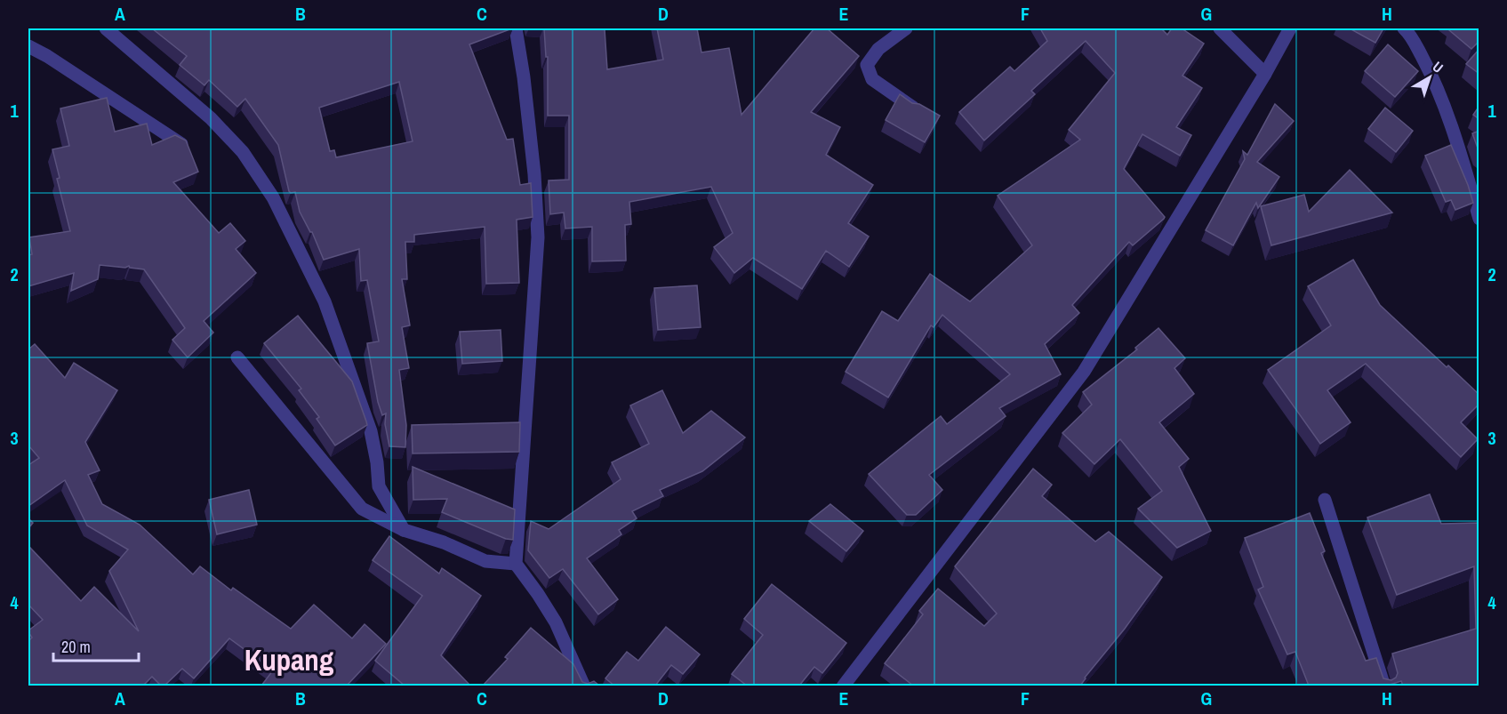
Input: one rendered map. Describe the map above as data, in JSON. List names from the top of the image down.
{
  "districts": ["Kupang"],
  "scale_bar": "20 m",
  "north": "top right",
  "grid": {
    "columns": [
      "A",
      "B",
      "C",
      "D",
      "E",
      "F",
      "G",
      "H"
    ],
    "rows": [
      "1",
      "2",
      "3",
      "4"
    ]
  }
}
